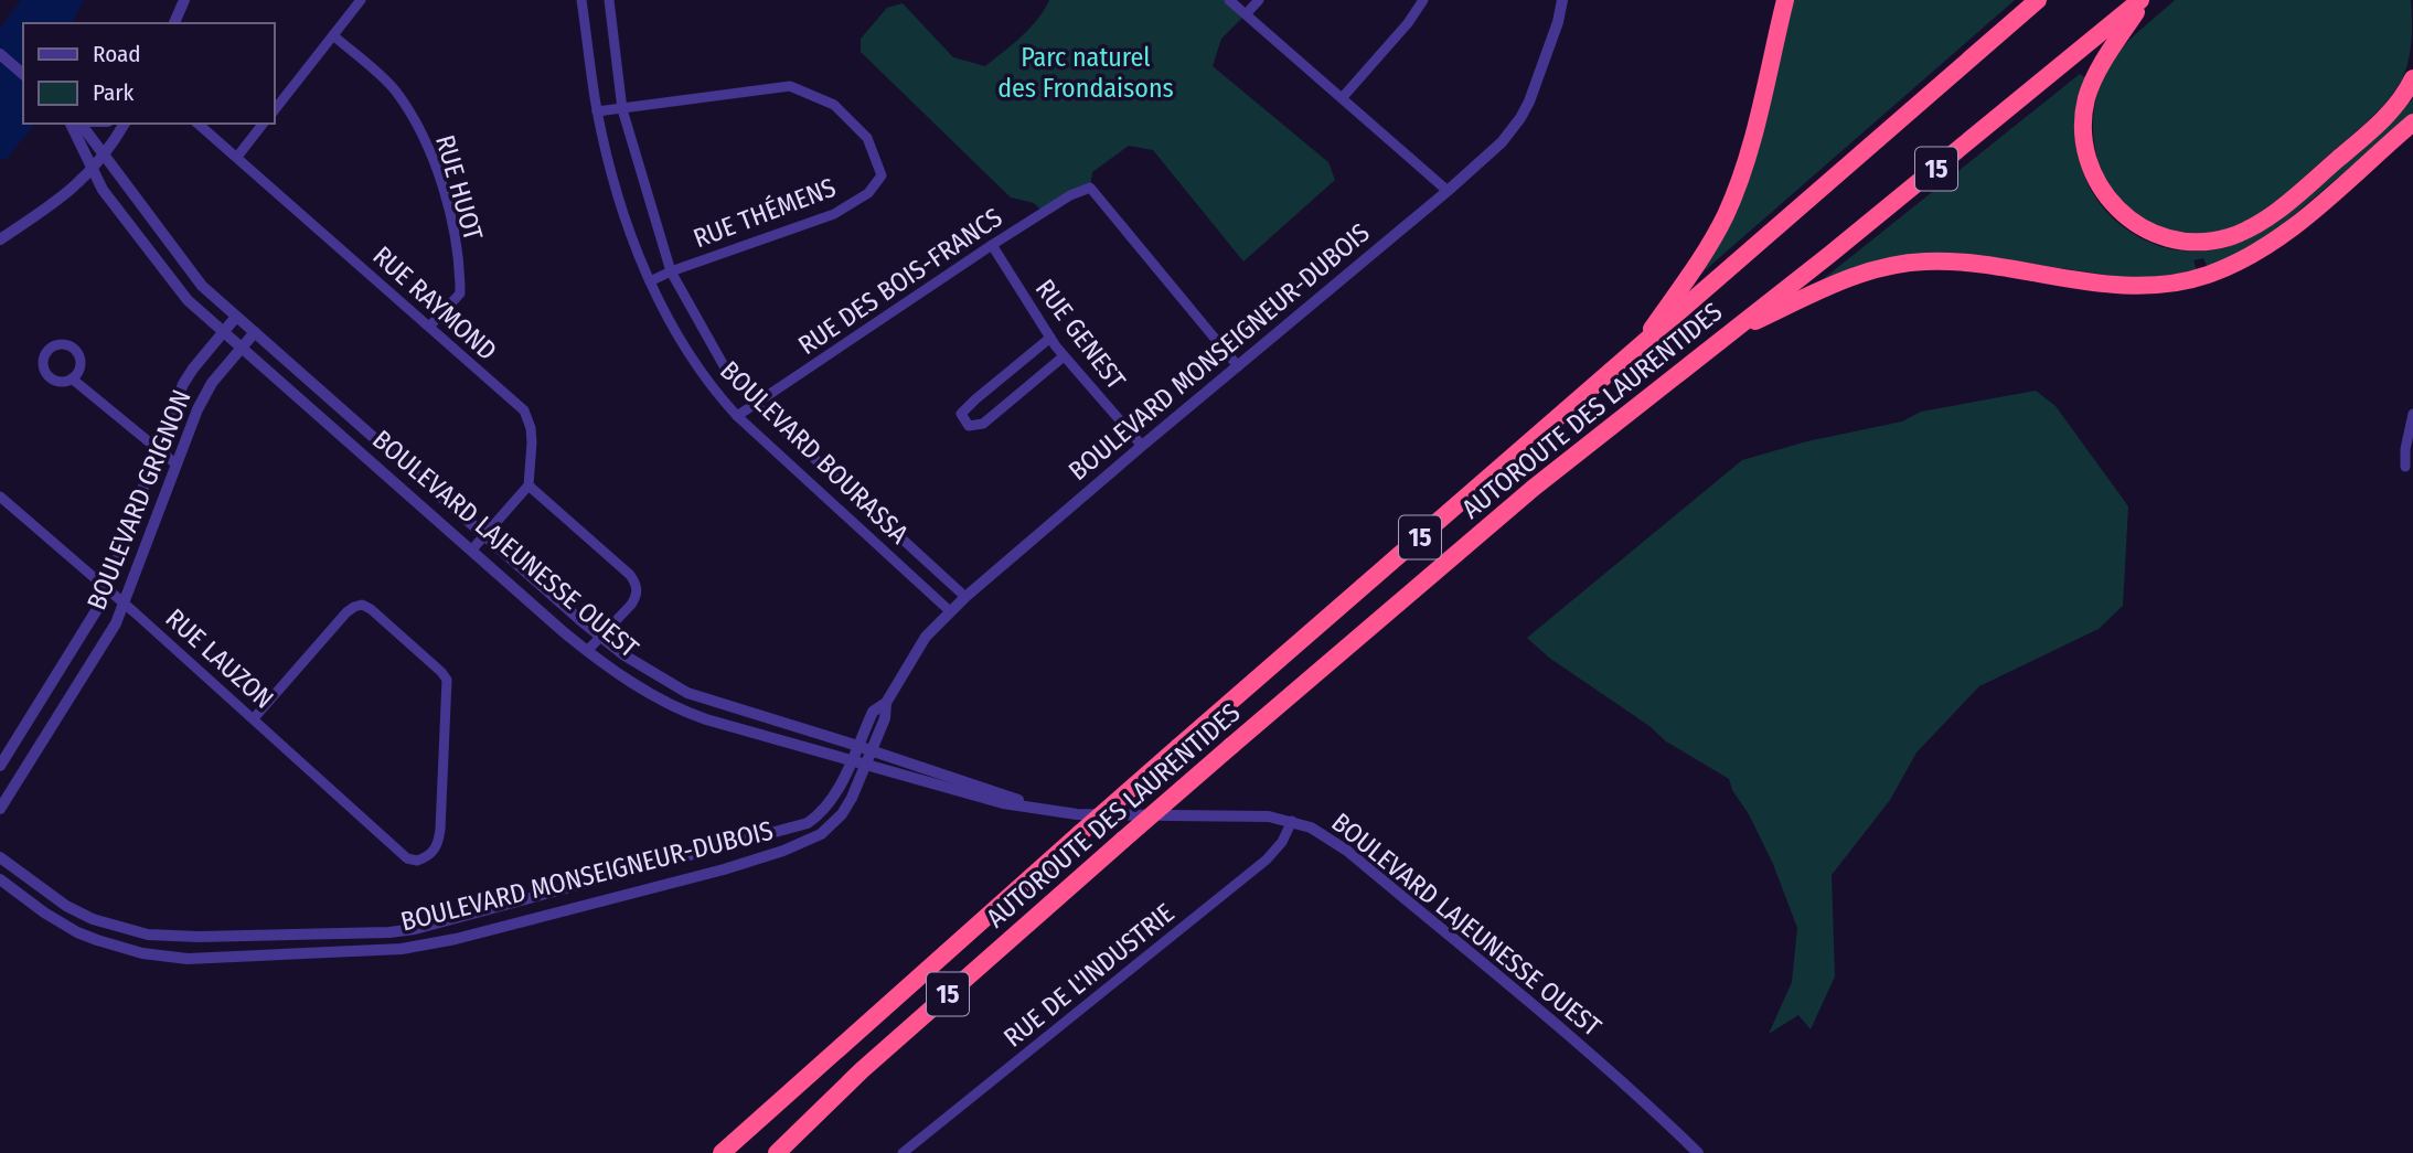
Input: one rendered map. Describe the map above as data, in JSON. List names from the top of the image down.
{
  "streets": {
    "highway": ["15", "AUTOROUTE DES LAURENTIDES"],
    "street": [
      "RUE HUOT",
      "RUE THÉMENS",
      "RUE DES BOIS-FRANCS",
      "RUE RAYMOND",
      "RUE GENEST",
      "BOULEVARD MONSEIGNEUR-DUBOIS",
      "BOULEVARD BOURASSA",
      "BOULEVARD GRIGNON",
      "BOULEVARD LAJEUNESSE OUEST",
      "RUE LAUZON",
      "RUE DE L'INDUSTRIE"
    ]
  },
  "crossings": [
    ["RUE HUOT", "RUE RAYMOND"],
    ["RUE THÉMENS", "BOULEVARD BOURASSA"],
    ["RUE DES BOIS-FRANCS", "RUE GENEST"],
    ["RUE DES BOIS-FRANCS", "BOULEVARD MONSEIGNEUR-DUBOIS"],
    ["RUE DES BOIS-FRANCS", "BOULEVARD BOURASSA"],
    ["RUE GENEST", "BOULEVARD MONSEIGNEUR-DUBOIS"],
    ["BOULEVARD MONSEIGNEUR-DUBOIS", "BOULEVARD BOURASSA"],
    ["BOULEVARD MONSEIGNEUR-DUBOIS", "BOULEVARD LAJEUNESSE OUEST"],
    ["BOULEVARD GRIGNON", "BOULEVARD LAJEUNESSE OUEST"],
    ["BOULEVARD GRIGNON", "RUE LAUZON"],
    ["BOULEVARD LAJEUNESSE OUEST", "RUE DE L'INDUSTRIE"]
  ],
  "parks": ["Parc naturel des Frondaisons"],
  "legend": ["Road", "Park"]
}
